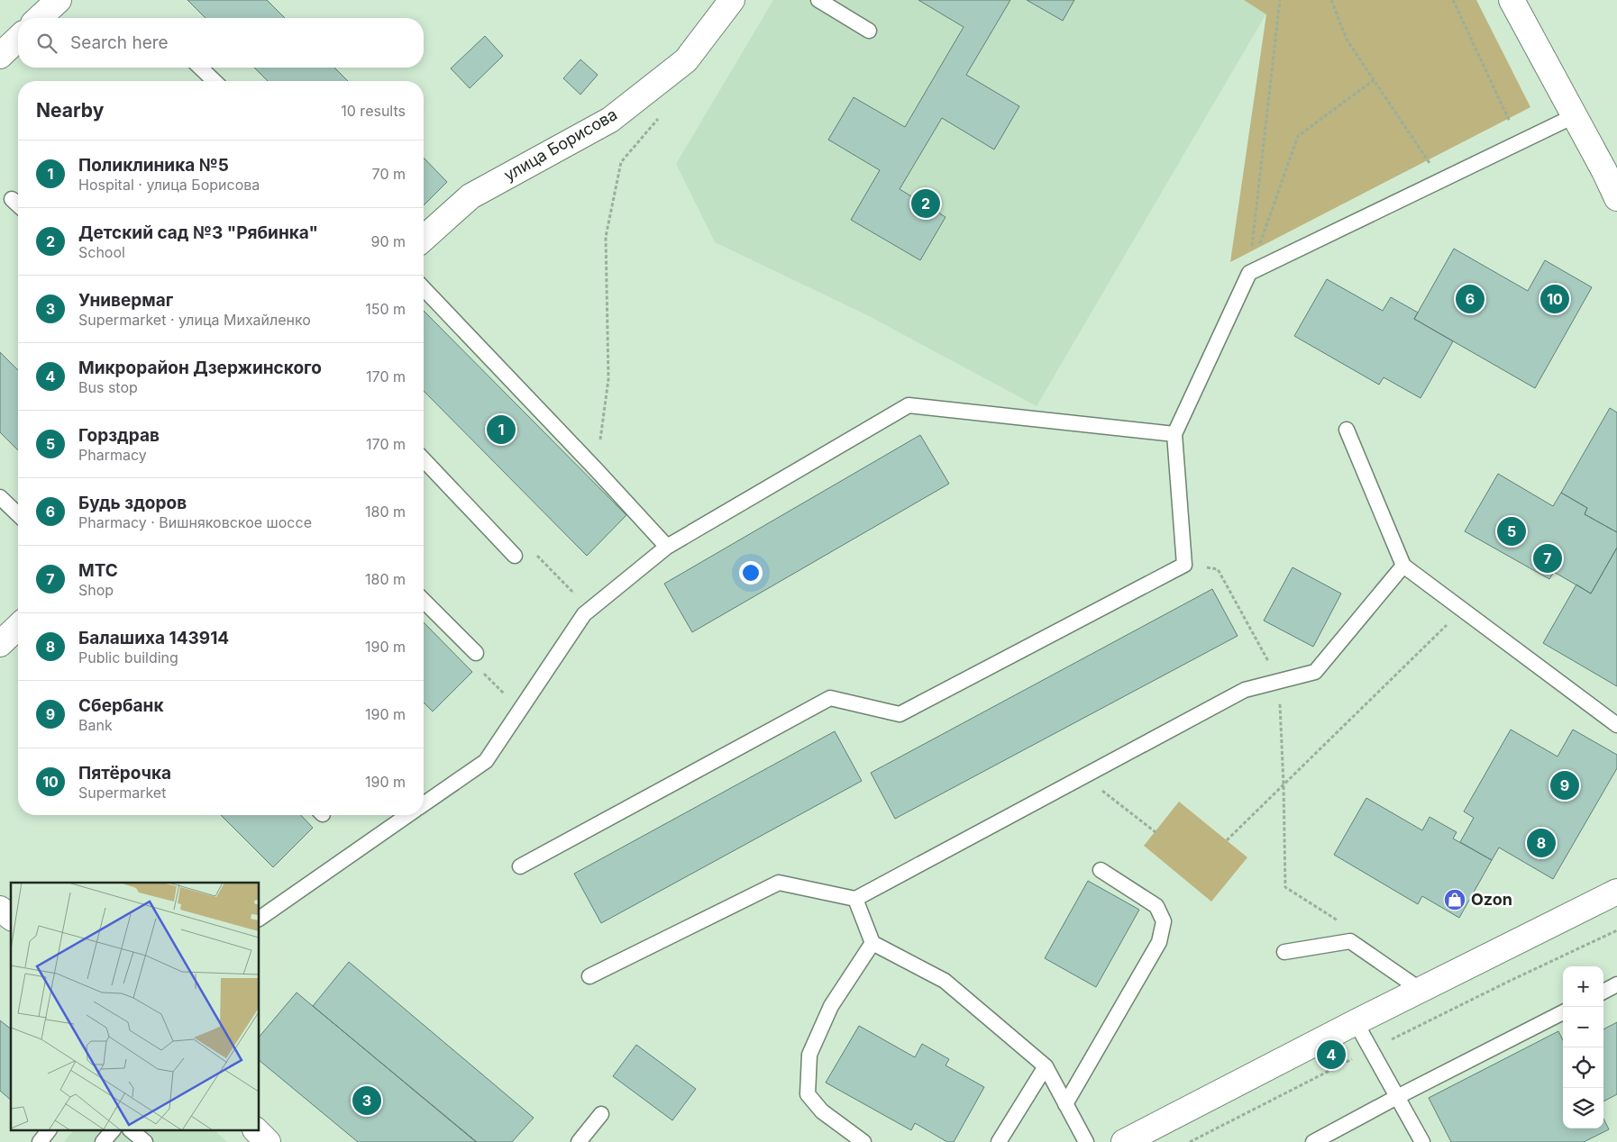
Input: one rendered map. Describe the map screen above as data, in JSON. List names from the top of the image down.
{
  "streets": {
    "street": ["улица Борисова"]
  },
  "places": {
    "shop": ["Ozon"]
  },
  "page": {
    "search": "Search here",
    "heading": ["Nearby", "10 results"],
    "list": [
      {
        "mark": "1",
        "name": "Поликлиника №5",
        "note": "Hospital · улица Борисова",
        "value": "70 m"
      },
      {
        "mark": "2",
        "name": "Детский сад №3 \"Рябинка\"",
        "note": "School",
        "value": "90 m"
      },
      {
        "mark": "3",
        "name": "Универмаг",
        "note": "Supermarket · улица Михайленко",
        "value": "150 m"
      },
      {
        "mark": "4",
        "name": "Микрорайон Дзержинского",
        "note": "Bus stop",
        "value": "170 m"
      },
      {
        "mark": "5",
        "name": "Горздрав",
        "note": "Pharmacy",
        "value": "170 m"
      },
      {
        "mark": "6",
        "name": "Будь здоров",
        "note": "Pharmacy · Вишняковское шоссе",
        "value": "180 m"
      },
      {
        "mark": "7",
        "name": "МТС",
        "note": "Shop",
        "value": "180 m"
      },
      {
        "mark": "8",
        "name": "Балашиха 143914",
        "note": "Public building",
        "value": "190 m"
      },
      {
        "mark": "9",
        "name": "Сбербанк",
        "note": "Bank",
        "value": "190 m"
      },
      {
        "mark": "10",
        "name": "Пятёрочка",
        "note": "Supermarket",
        "value": "190 m"
      }
    ],
    "pins": [
      "2",
      "6",
      "10",
      "1",
      "5",
      "7",
      "9",
      "8",
      "4",
      "3"
    ],
    "map_buttons": ["+", "−"]
  }
}
